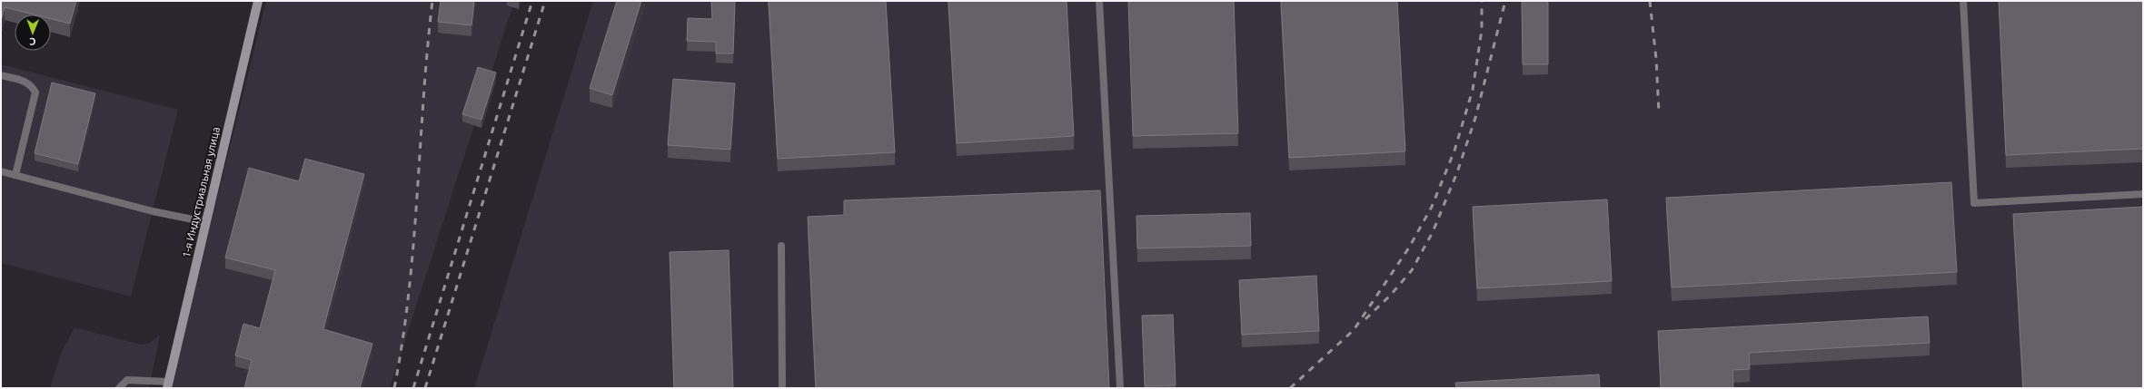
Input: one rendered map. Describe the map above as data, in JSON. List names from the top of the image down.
{
  "streets": {
    "main road": ["1-я Индустриальная улица"]
  },
  "north": "bottom"
}
